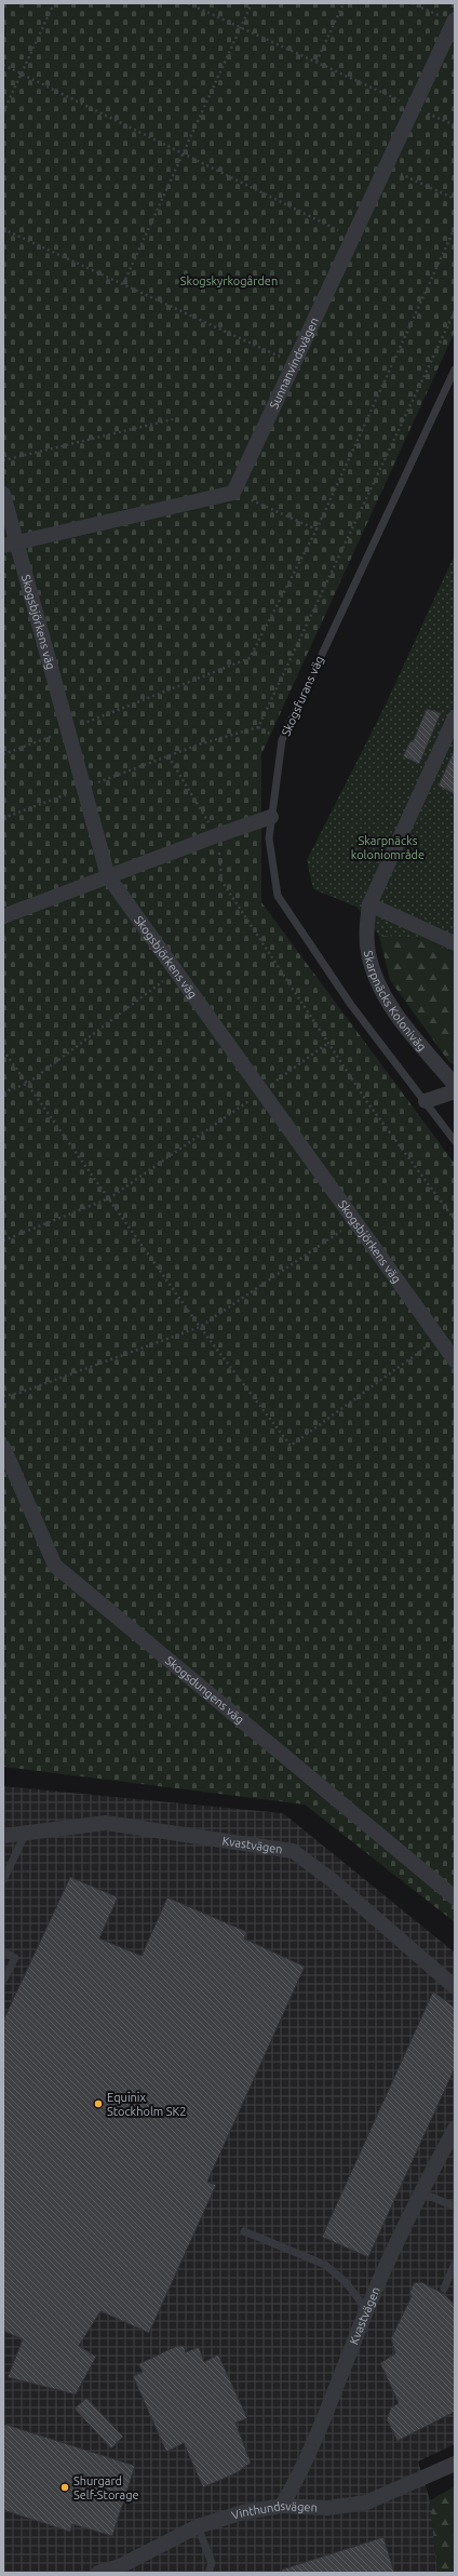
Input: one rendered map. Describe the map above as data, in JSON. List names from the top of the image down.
{
  "streets": {
    "street": [
      "Sunnanvindsvägen",
      "Skogsbjörkens väg",
      "Skarpnäcks Koloniväg",
      "Skogsdungens väg",
      "Kvastvägen",
      "Vinthundsvägen"
    ],
    "lane": ["Skogsfurans väg"]
  },
  "crossings": [
    ["Kvastvägen", "Vinthundsvägen"]
  ],
  "parks": ["Skogskyrkogården", "Skarpnäcks koloniområde"],
  "places": ["Equinix Stockholm SK2", "Shurgard Self-Storage"]
}
